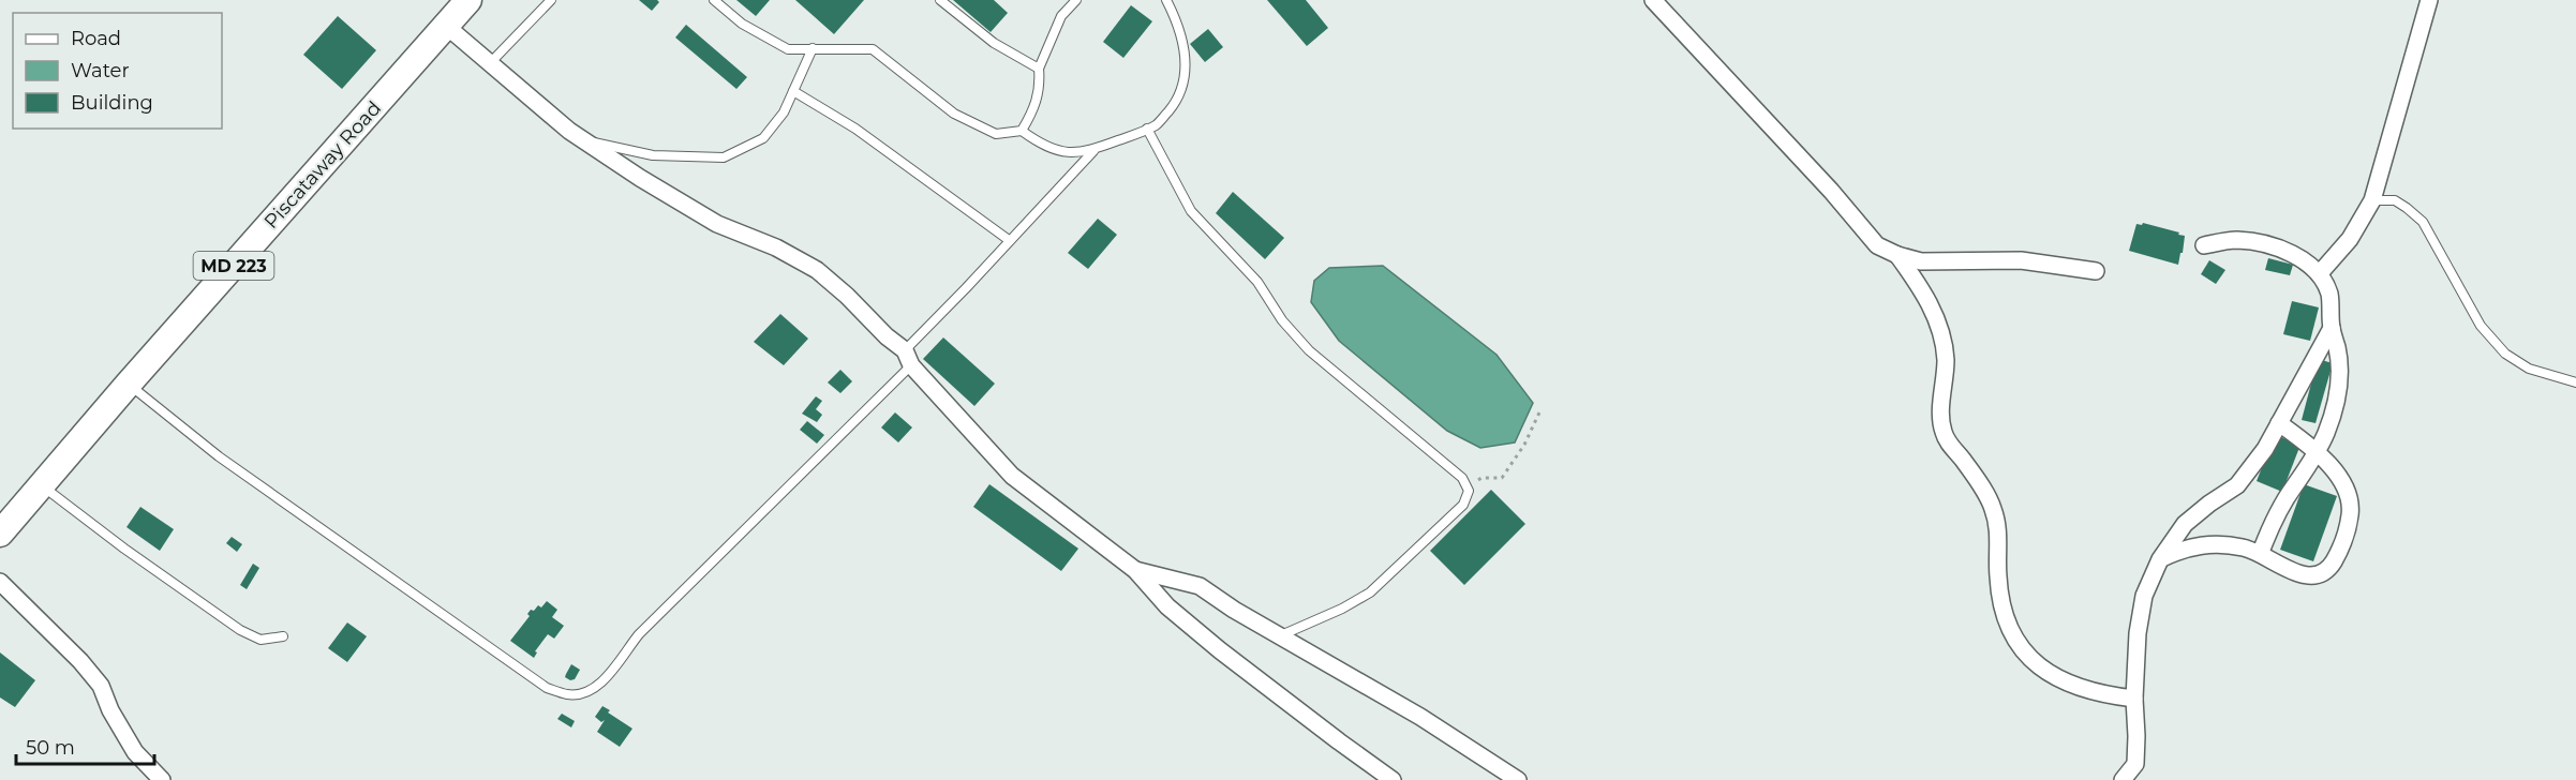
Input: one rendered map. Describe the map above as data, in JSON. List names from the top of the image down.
{
  "streets": {
    "main road": ["Piscataway Road", "MD 223"]
  },
  "legend": ["Road", "Water", "Building"],
  "scale_bar": "50 m"
}
